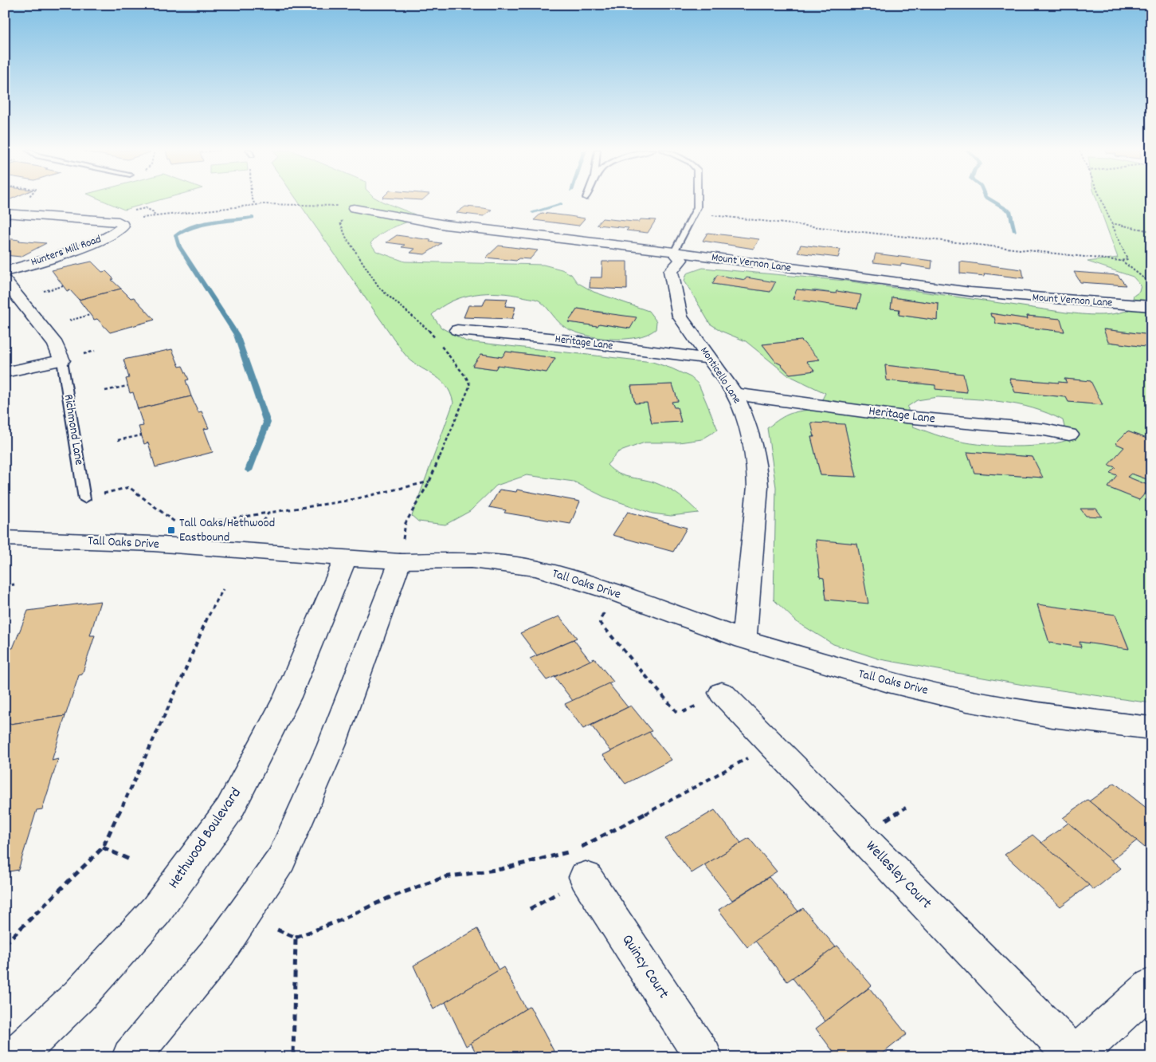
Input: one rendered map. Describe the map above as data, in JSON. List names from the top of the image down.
{
  "streets": {
    "street": [
      "Hunters Mill Road",
      "Mount Vernon Lane",
      "Heritage Lane",
      "Monticello Lane",
      "Richmond Lane",
      "Tall Oaks Drive",
      "Hethwood Boulevard",
      "Wellesley Court",
      "Quincy Court"
    ]
  },
  "crossings": [
    ["Mount Vernon Lane", "Monticello Lane"],
    ["Heritage Lane", "Monticello Lane"],
    ["Monticello Lane", "Tall Oaks Drive"],
    ["Tall Oaks Drive", "Hethwood Boulevard"]
  ],
  "places": {
    "transit": ["Tall Oaks/Hethwood Eastbound"]
  }
}
